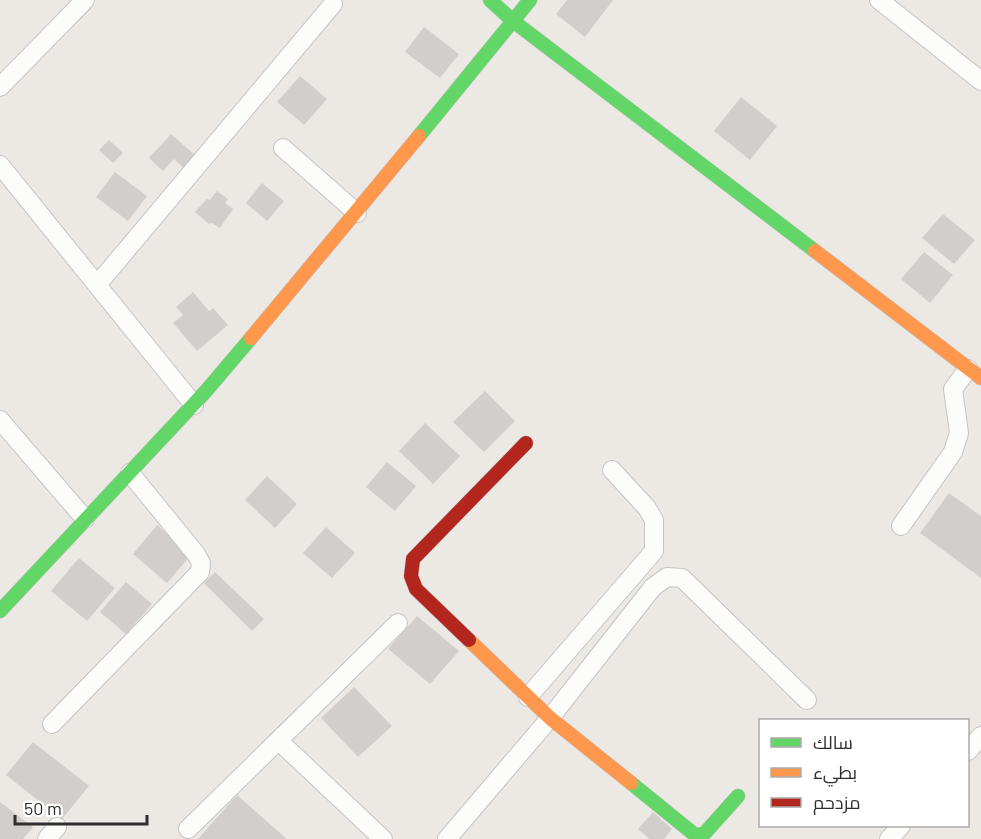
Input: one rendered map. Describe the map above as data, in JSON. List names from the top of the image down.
{
  "legend": ["سالك", "بطيء", "مزدحم"],
  "scale_bar": "50 m"
}
